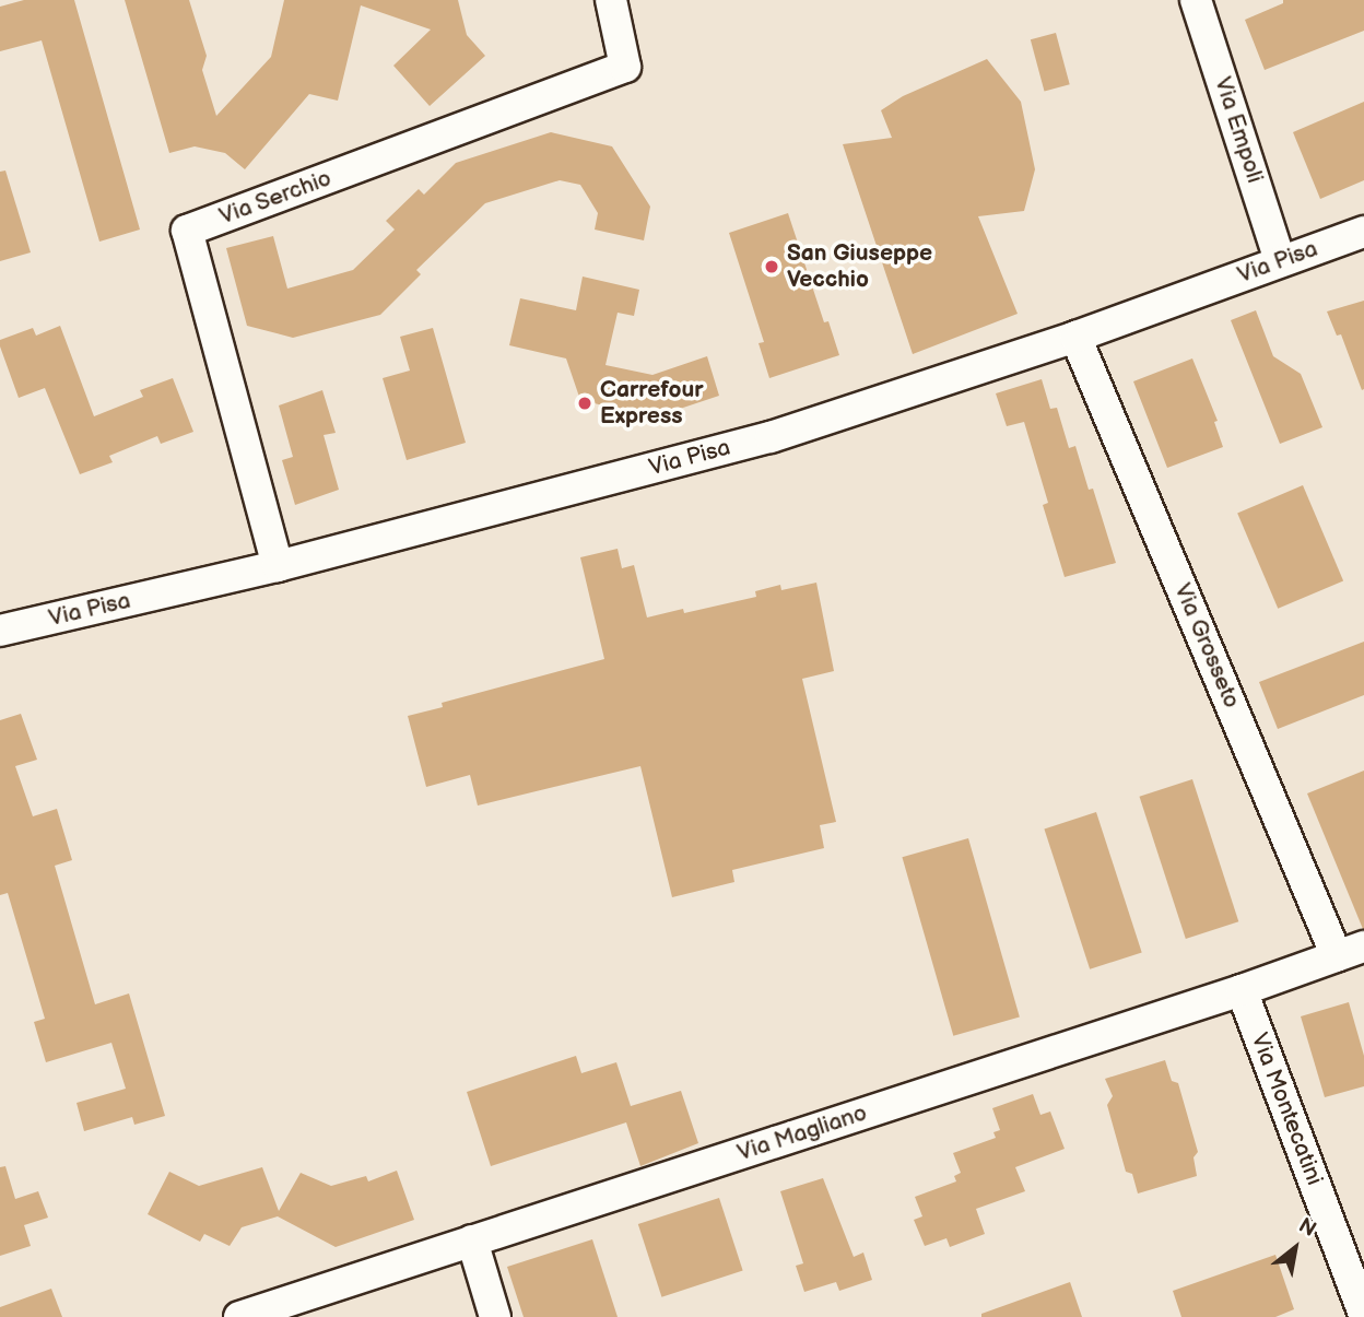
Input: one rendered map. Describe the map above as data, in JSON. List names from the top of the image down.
{
  "streets": {
    "street": [
      "Via Empoli",
      "Via Serchio",
      "Via Pisa",
      "Via Grosseto",
      "Via Montecatini",
      "Via Magliano"
    ]
  },
  "crossings": [
    ["Via Empoli", "Via Pisa"],
    ["Via Serchio", "Via Pisa"],
    ["Via Pisa", "Via Grosseto"],
    ["Via Grosseto", "Via Magliano"],
    ["Via Montecatini", "Via Magliano"]
  ],
  "places": ["San Giuseppe Vecchio", "Carrefour Express"],
  "north": "top right"
}
